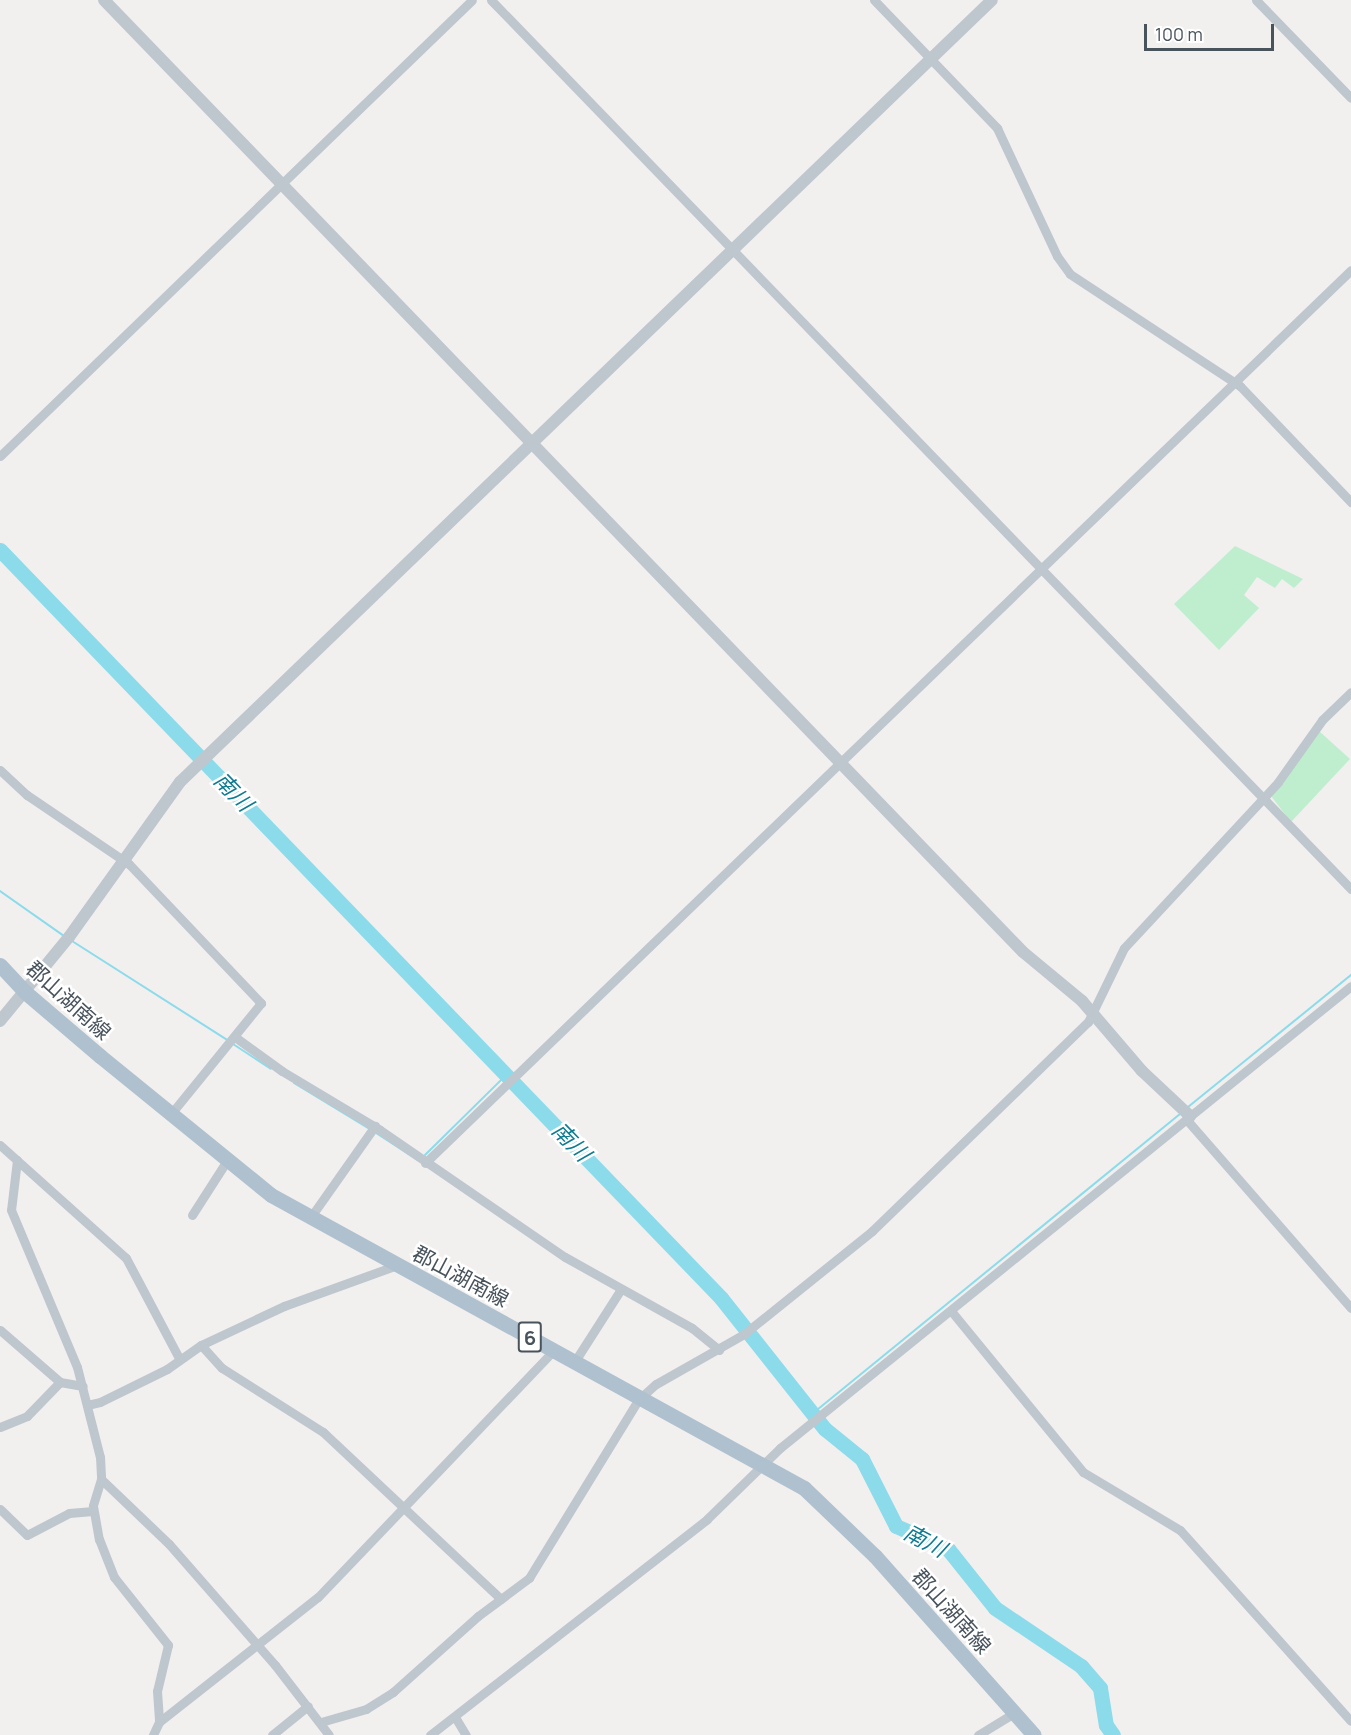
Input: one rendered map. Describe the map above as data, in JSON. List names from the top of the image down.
{
  "streets": {
    "main road": ["郡山湖南線", "6"]
  },
  "water": ["南川"],
  "scale_bar": "100 m"
}
